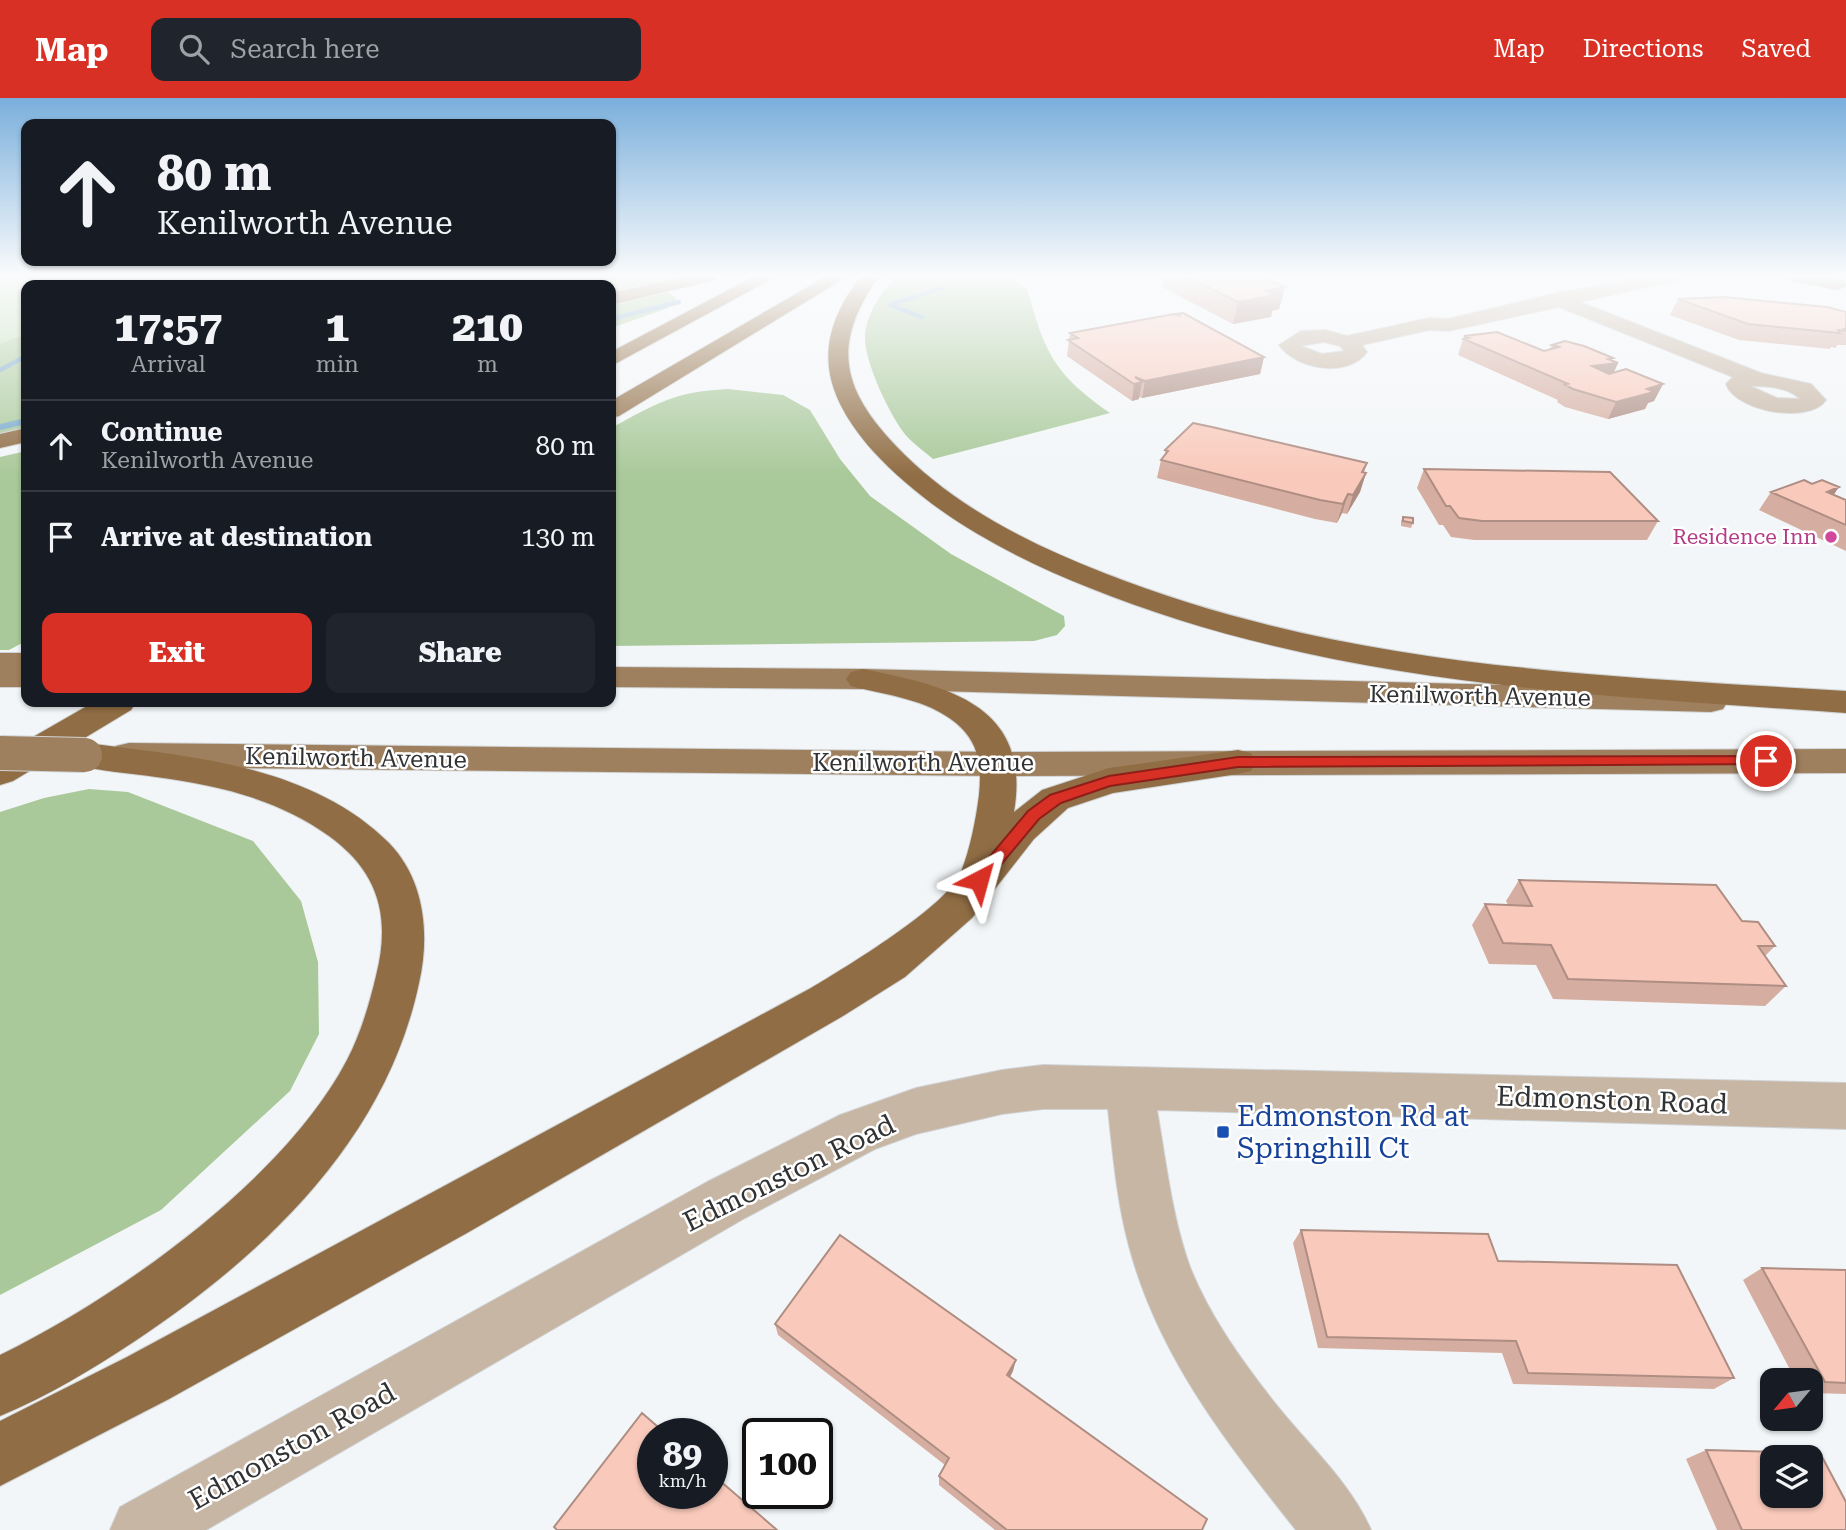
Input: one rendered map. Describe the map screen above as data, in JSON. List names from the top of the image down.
{
  "streets": {
    "main road": ["Kenilworth Avenue"],
    "street": ["Edmonston Road"]
  },
  "places": {
    "other": ["Residence Inn"],
    "transit": ["Edmonston Rd at Springhill Ct"]
  },
  "north": "bottom left",
  "page": {
    "header": "Map",
    "search": "Search here",
    "nav": ["Map", "Directions", "Saved"],
    "turn": ["80 m", "Kenilworth Avenue"],
    "eta": [
      "17:57",
      "Arrival",
      "1",
      "min",
      "210",
      "m"
    ],
    "list": [
      {
        "name": "Continue",
        "note": "Kenilworth Avenue",
        "value": "80 m"
      },
      {
        "name": "Arrive at destination",
        "value": "130 m"
      }
    ],
    "buttons": ["Exit", "Share"],
    "speed": "89 km/h",
    "limit": "100"
  }
}
